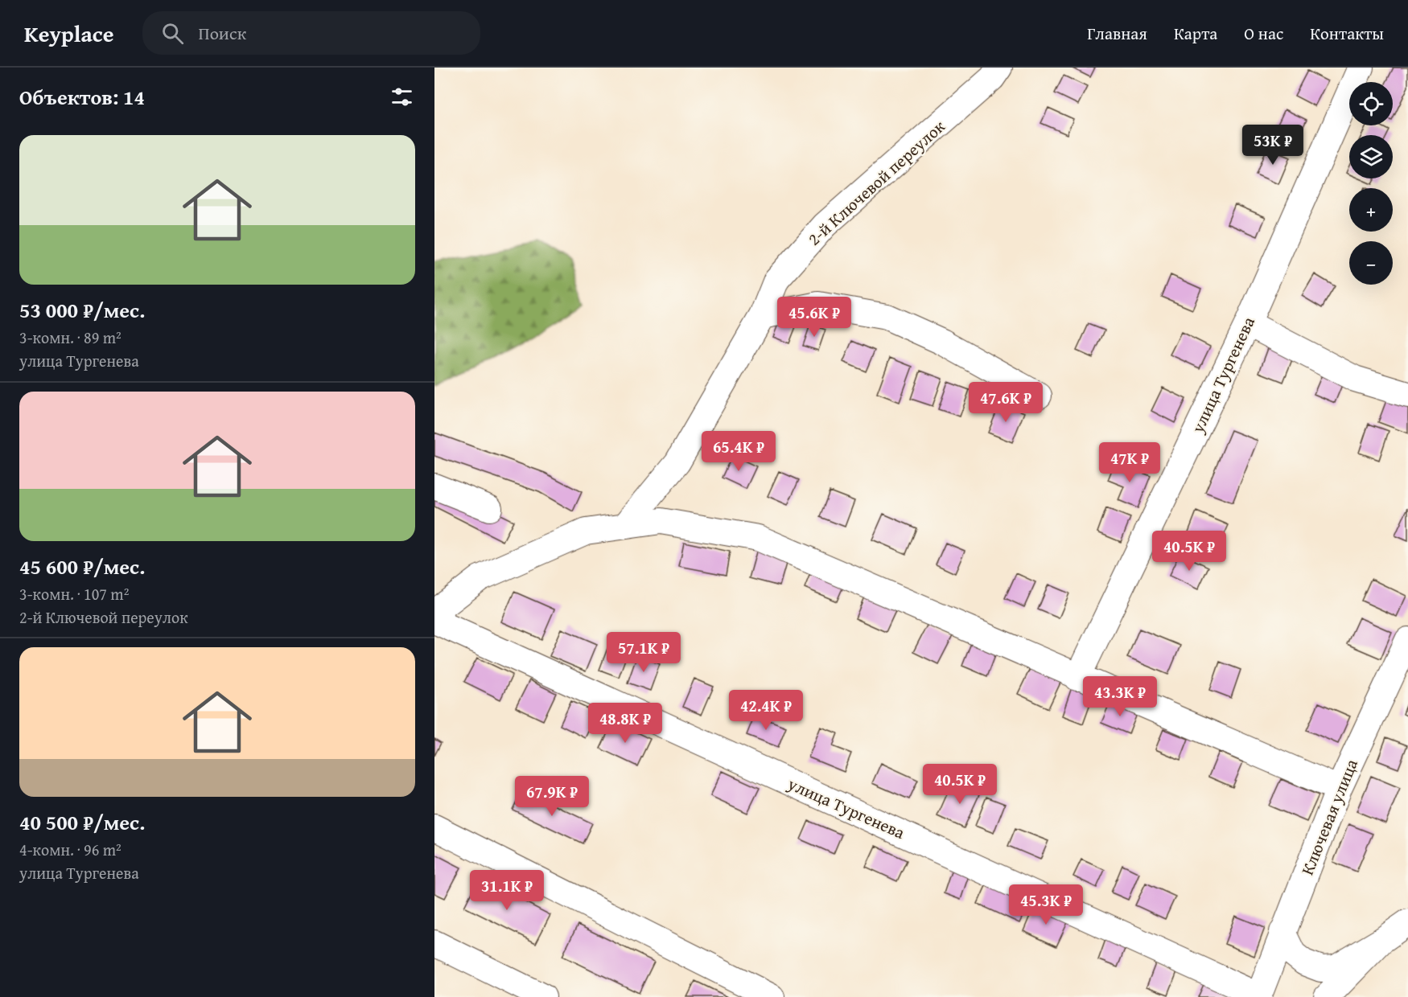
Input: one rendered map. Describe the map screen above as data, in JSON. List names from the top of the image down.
{
  "streets": {
    "street": ["2-й Ключевой переулок", "улица Тургенева", "Ключевая улица"]
  },
  "crossings": [
    ["улица Тургенева", "Ключевая улица"]
  ],
  "page": {
    "header": "Keyplace",
    "search": "Поиск",
    "nav": [
      "Главная",
      "Карта",
      "О нас",
      "Контакты"
    ],
    "heading": "Объектов: 14",
    "map_buttons": ["+", "−"],
    "price": [
      "53K ₽",
      "45.6K ₽",
      "47.6K ₽",
      "65.4K ₽",
      "47K ₽",
      "40.5K ₽",
      "57.1K ₽",
      "43.3K ₽",
      "42.4K ₽",
      "48.8K ₽",
      "40.5K ₽",
      "67.9K ₽",
      "31.1K ₽",
      "45.3K ₽"
    ],
    "list": [
      {
        "name": "53 000 ₽/мес.",
        "note": "3-комн. · 89 m² · улица Тургенева"
      },
      {
        "name": "45 600 ₽/мес.",
        "note": "3-комн. · 107 m² · 2-й Ключевой переулок"
      },
      {
        "name": "40 500 ₽/мес.",
        "note": "4-комн. · 96 m² · улица Тургенева"
      }
    ]
  }
}
